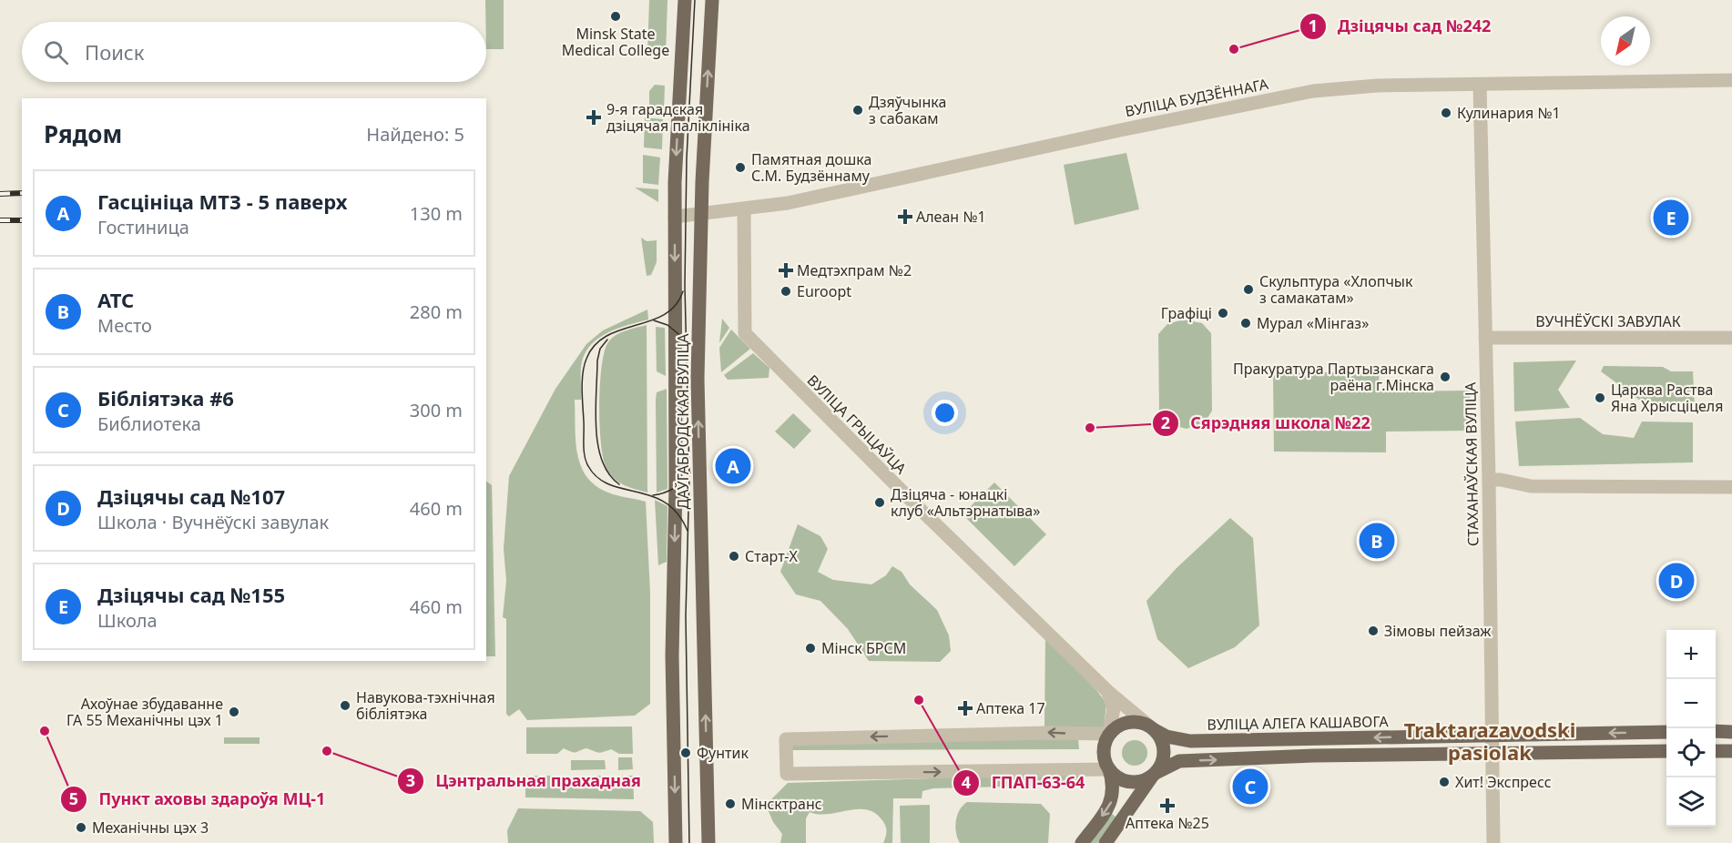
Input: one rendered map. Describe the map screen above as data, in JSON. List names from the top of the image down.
{
  "streets": {
    "main road": ["ДАЎГАБРОДСКАЯ ВУЛІЦА", "ВУЛІЦА АЛЕГА КАШАВОГА"],
    "street": [
      "ВУЛІЦА БУДЗЁННАГА",
      "ВУЧНЁЎСКІ ЗАВУЛАК",
      "ВУЛІЦА ГРЫЦАЎЦА",
      "СТАХАНАЎСКАЯ ВУЛІЦА"
    ]
  },
  "crossings": [
    ["ВУЛІЦА БУДЗЁННАГА", "ДАЎГАБРОДСКАЯ ВУЛІЦА"],
    ["ВУЛІЦА БУДЗЁННАГА", "ВУЛІЦА ГРЫЦАЎЦА"],
    ["ВУЛІЦА БУДЗЁННАГА", "СТАХАНАЎСКАЯ ВУЛІЦА"],
    ["ВУЧНЁЎСКІ ЗАВУЛАК", "СТАХАНАЎСКАЯ ВУЛІЦА"],
    ["ВУЛІЦА ГРЫЦАЎЦА", "ВУЛІЦА АЛЕГА КАШАВОГА"],
    ["СТАХАНАЎСКАЯ ВУЛІЦА", "ВУЛІЦА АЛЕГА КАШАВОГА"]
  ],
  "districts": ["Traktarazavodski pasiolak"],
  "places": {
    "other": [
      "Minsk State Medical College",
      "Дзіцячы сад №242",
      "Дзяўчынка з сабакам",
      "Кулинария №1",
      "Памятная дошка С.М. Будзённаму",
      "Скульптура «Хлопчык з самакатам»",
      "Euroopt",
      "Графіці",
      "Мурал «Мінгаз»",
      "Пракуратура Партызанскага раёна г.Мінска",
      "Царква Раства Яна Хрысціцеля",
      "Сярэдняя школа №22",
      "Дзіцяча - юнацкі клуб «Альтэрнатыва»",
      "Старт-X",
      "Зімовы пейзаж",
      "Мінск БРСМ",
      "ГПАП-63-64",
      "Навукова-тэхнічная бібліятэка",
      "Ахоўнае збудаванне ГА 55 Механічны цэх 1",
      "Пункт аховы здароўя МЦ-1",
      "Цэнтральная прахадная",
      "Фунтик",
      "Хит! Экспресс",
      "Мінсктранс",
      "Механічны цэх 3"
    ],
    "health": [
      "9-я гарадская дзіцячая паліклініка",
      "Алеан №1",
      "Медтэхпрам №2",
      "Аптека 17",
      "Аптека №25"
    ]
  },
  "north": "bottom left",
  "page": {
    "search": "Поиск",
    "heading": ["Рядом", "Найдено: 5"],
    "list": [
      {
        "mark": "A",
        "name": "Гасцініца МТЗ - 5 паверх",
        "note": "Гостиница",
        "value": "130 m"
      },
      {
        "mark": "B",
        "name": "АТС",
        "note": "Место",
        "value": "280 m"
      },
      {
        "mark": "C",
        "name": "Бібліятэка #6",
        "note": "Библиотека",
        "value": "300 m"
      },
      {
        "mark": "D",
        "name": "Дзіцячы сад №107",
        "note": "Школа · Вучнёўскі завулак",
        "value": "460 m"
      },
      {
        "mark": "E",
        "name": "Дзіцячы сад №155",
        "note": "Школа",
        "value": "460 m"
      }
    ],
    "pins": [
      "E",
      "A",
      "B",
      "D",
      "C"
    ],
    "map_buttons": ["+", "−"]
  }
}
